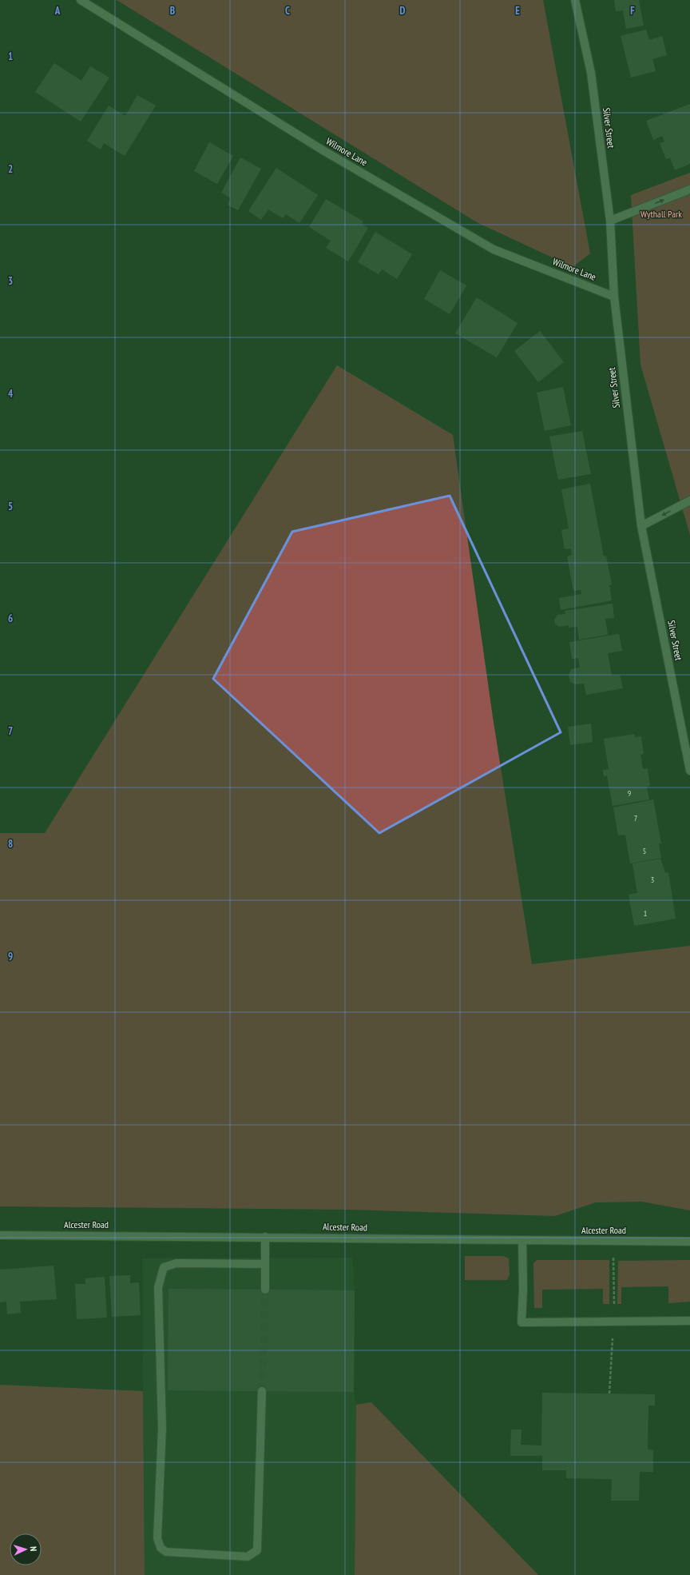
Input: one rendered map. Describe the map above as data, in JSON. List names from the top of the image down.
{
  "streets": {
    "street": ["Silver Street", "Wilmore Lane", "Alcester Road"]
  },
  "crossings": [
    ["Silver Street", "Wilmore Lane"]
  ],
  "parks": ["Wythall Park"],
  "house_numbers": [
    "9",
    "7",
    "5",
    "3",
    "1"
  ],
  "north": "right",
  "grid": {
    "columns": [
      "A",
      "B",
      "C",
      "D",
      "E",
      "F"
    ],
    "rows": [
      "1",
      "2",
      "3",
      "4",
      "5",
      "6",
      "7",
      "8",
      "9"
    ]
  }
}
